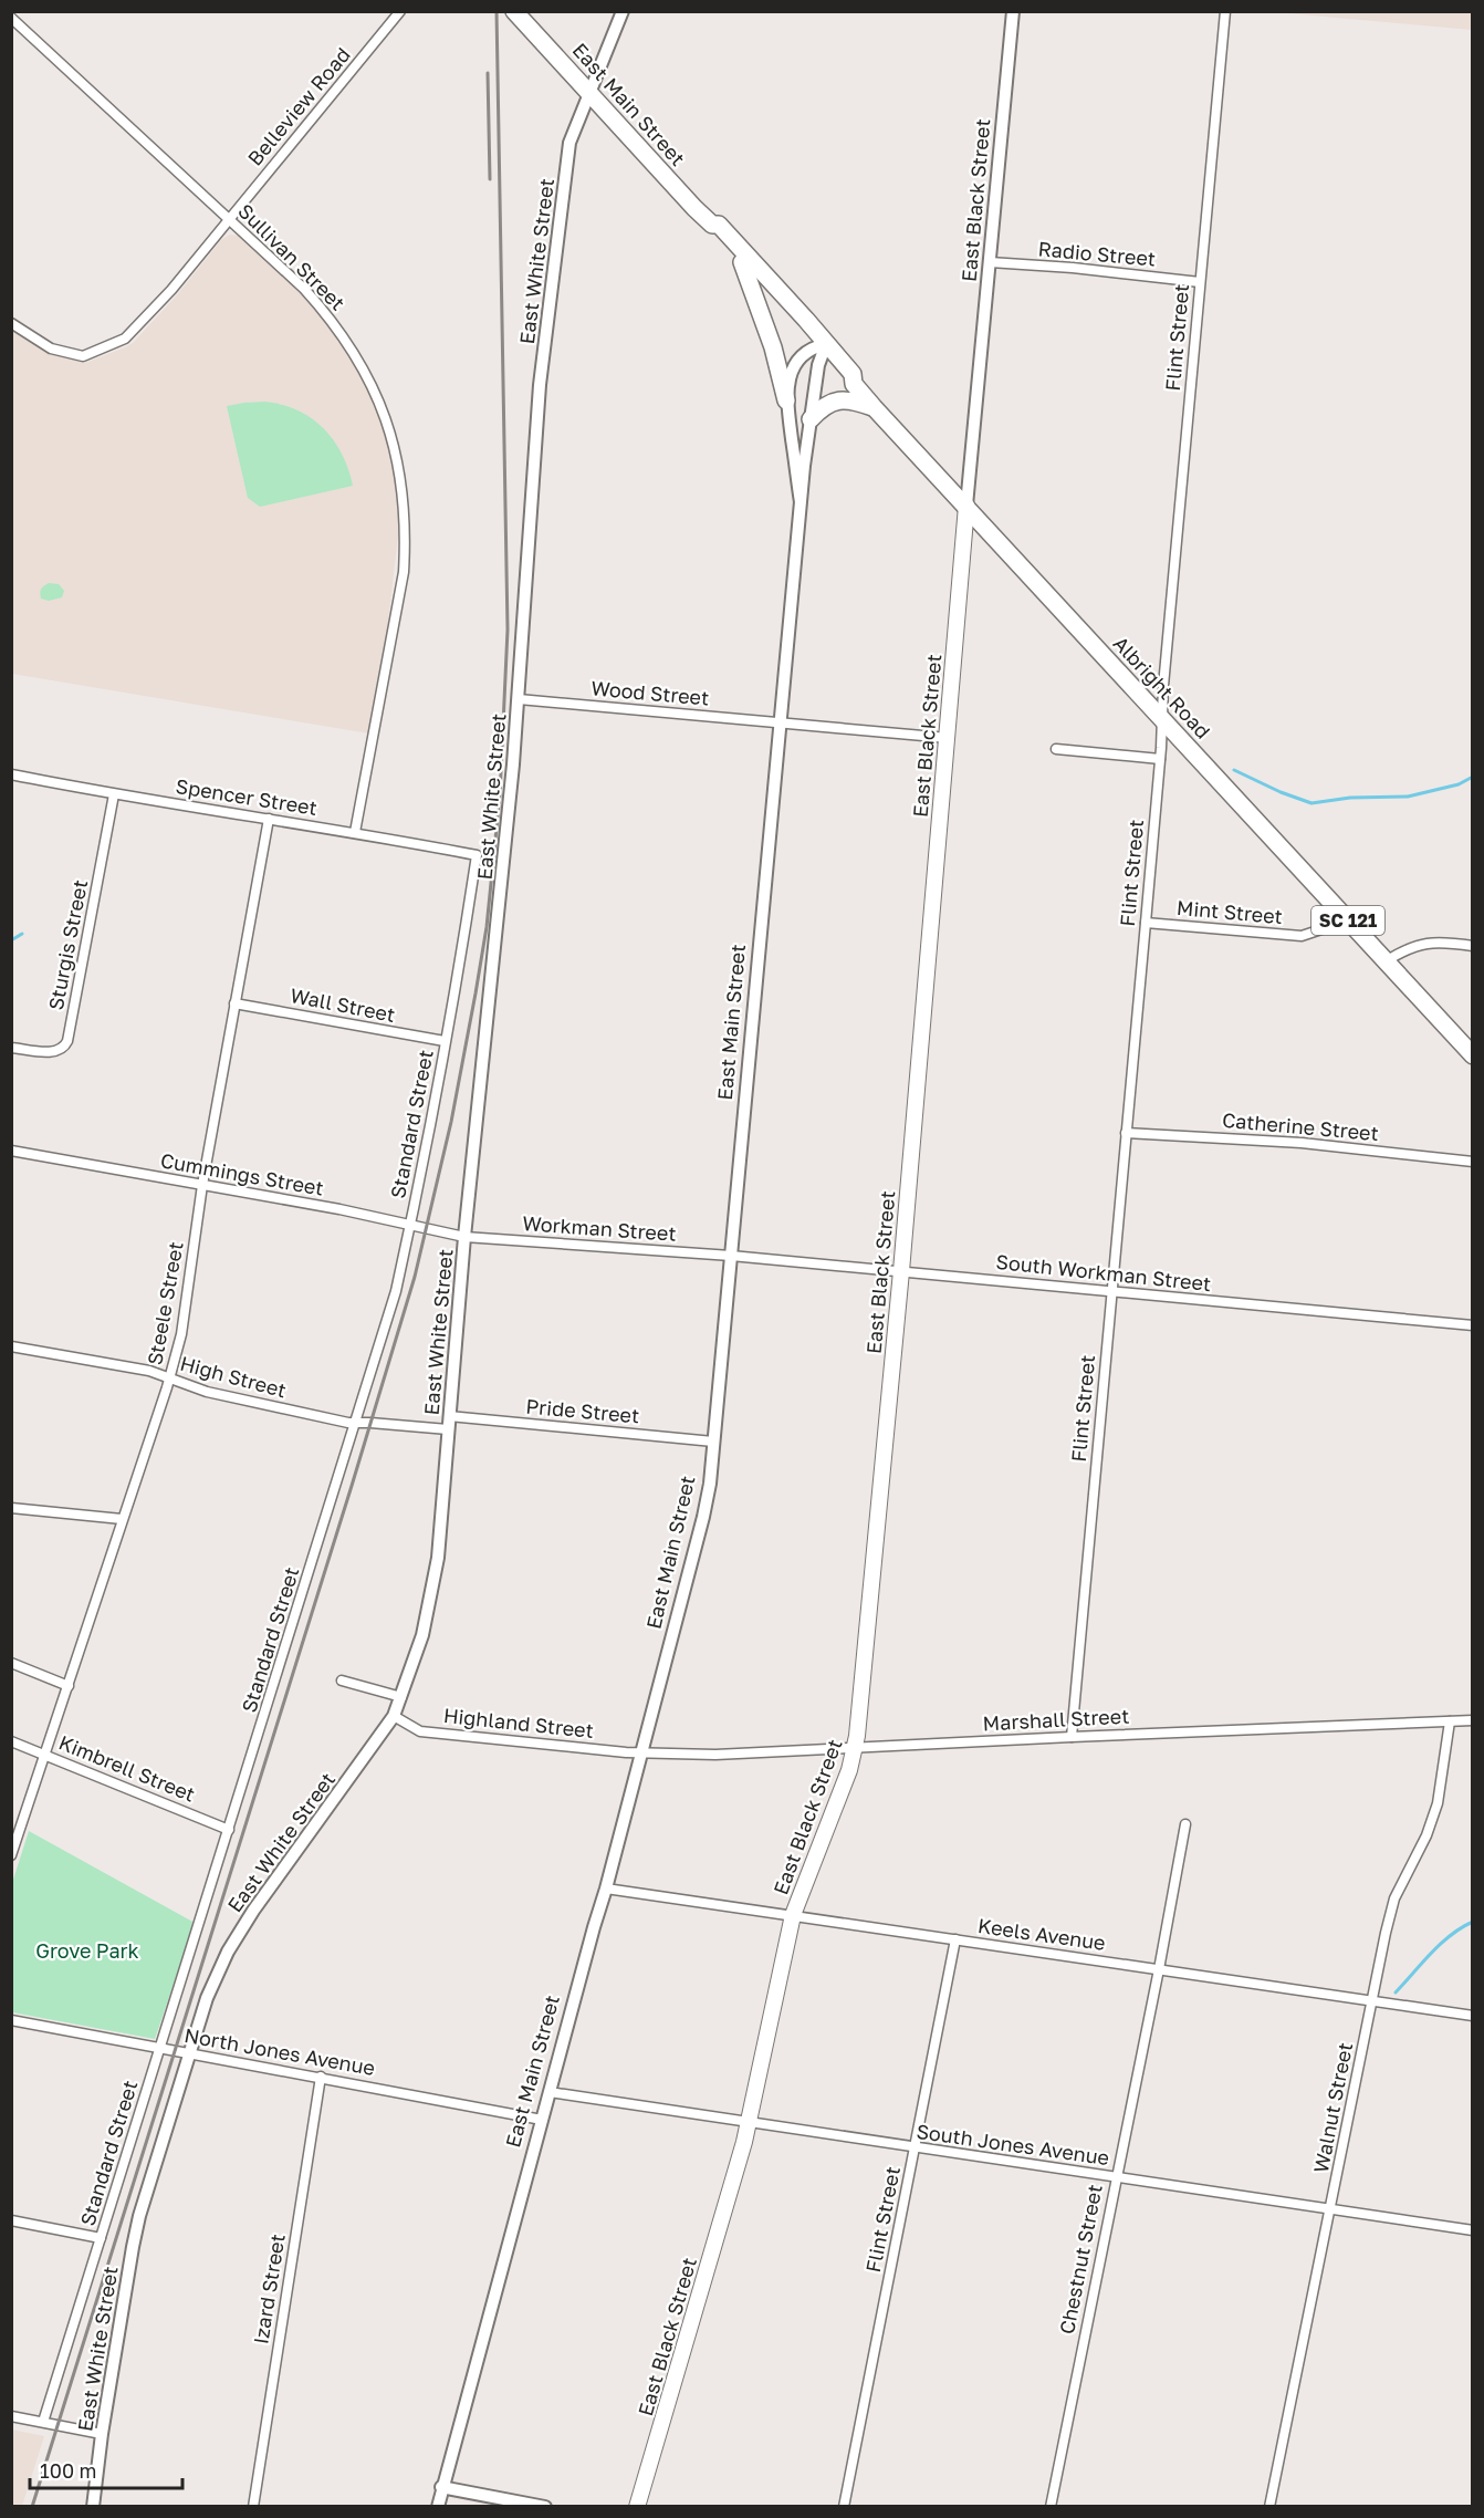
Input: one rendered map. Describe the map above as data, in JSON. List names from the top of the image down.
{
  "streets": {
    "highway": ["East Main Street", "Albright Road", "SC 121"],
    "main road": ["East Black Street"],
    "street": [
      "Belleview Road",
      "Radio Street",
      "Sullivan Street",
      "East White Street",
      "Flint Street",
      "Wood Street",
      "Spencer Street",
      "Mint Street",
      "Sturgis Street",
      "Wall Street",
      "Standard Street",
      "Catherine Street",
      "Cummings Street",
      "Workman Street",
      "South Workman Street",
      "Steele Street",
      "High Street",
      "Pride Street",
      "Marshall Street",
      "Highland Street",
      "Kimbrell Street",
      "Keels Avenue",
      "North Jones Avenue",
      "Walnut Street",
      "South Jones Avenue",
      "Chestnut Street",
      "Izard Street"
    ]
  },
  "crossings": [
    ["East Main Street", "East White Street"],
    ["East Main Street", "Albright Road"],
    ["East Main Street", "Wood Street"],
    ["East Main Street", "Workman Street"],
    ["East Main Street", "South Workman Street"],
    ["East Main Street", "Pride Street"],
    ["East Main Street", "Marshall Street"],
    ["East Main Street", "Highland Street"],
    ["East Main Street", "Keels Avenue"],
    ["East Main Street", "North Jones Avenue"],
    ["East Main Street", "South Jones Avenue"],
    ["Belleview Road", "Sullivan Street"],
    ["East Black Street", "Radio Street"],
    ["East Black Street", "Albright Road"],
    ["East Black Street", "Wood Street"],
    ["East Black Street", "South Workman Street"],
    ["East Black Street", "Marshall Street"],
    ["East Black Street", "Keels Avenue"],
    ["East Black Street", "South Jones Avenue"],
    ["Radio Street", "Flint Street"],
    ["Sullivan Street", "Spencer Street"],
    ["East White Street", "Wood Street"],
    ["East White Street", "Cummings Street"],
    ["East White Street", "Workman Street"],
    ["East White Street", "High Street"],
    ["East White Street", "Pride Street"],
    ["East White Street", "Highland Street"],
    ["East White Street", "North Jones Avenue"],
    ["Flint Street", "Albright Road"],
    ["Flint Street", "Mint Street"],
    ["Flint Street", "Catherine Street"],
    ["Flint Street", "South Workman Street"],
    ["Flint Street", "Marshall Street"],
    ["Flint Street", "Keels Avenue"],
    ["Flint Street", "South Jones Avenue"],
    ["Albright Road", "Mint Street"],
    ["Spencer Street", "Sturgis Street"],
    ["Spencer Street", "Standard Street"],
    ["Spencer Street", "Steele Street"],
    ["Wall Street", "Standard Street"],
    ["Wall Street", "Steele Street"],
    ["Standard Street", "Cummings Street"],
    ["Standard Street", "High Street"],
    ["Standard Street", "Kimbrell Street"],
    ["Standard Street", "North Jones Avenue"],
    ["Cummings Street", "Workman Street"],
    ["Cummings Street", "Steele Street"],
    ["Workman Street", "South Workman Street"],
    ["Steele Street", "High Street"],
    ["Steele Street", "Kimbrell Street"],
    ["Marshall Street", "Highland Street"],
    ["Marshall Street", "Walnut Street"],
    ["Keels Avenue", "Walnut Street"],
    ["Keels Avenue", "Chestnut Street"],
    ["North Jones Avenue", "Izard Street"],
    ["Walnut Street", "South Jones Avenue"],
    ["South Jones Avenue", "Chestnut Street"]
  ],
  "parks": ["Grove Park"],
  "scale_bar": "100 m"
}
